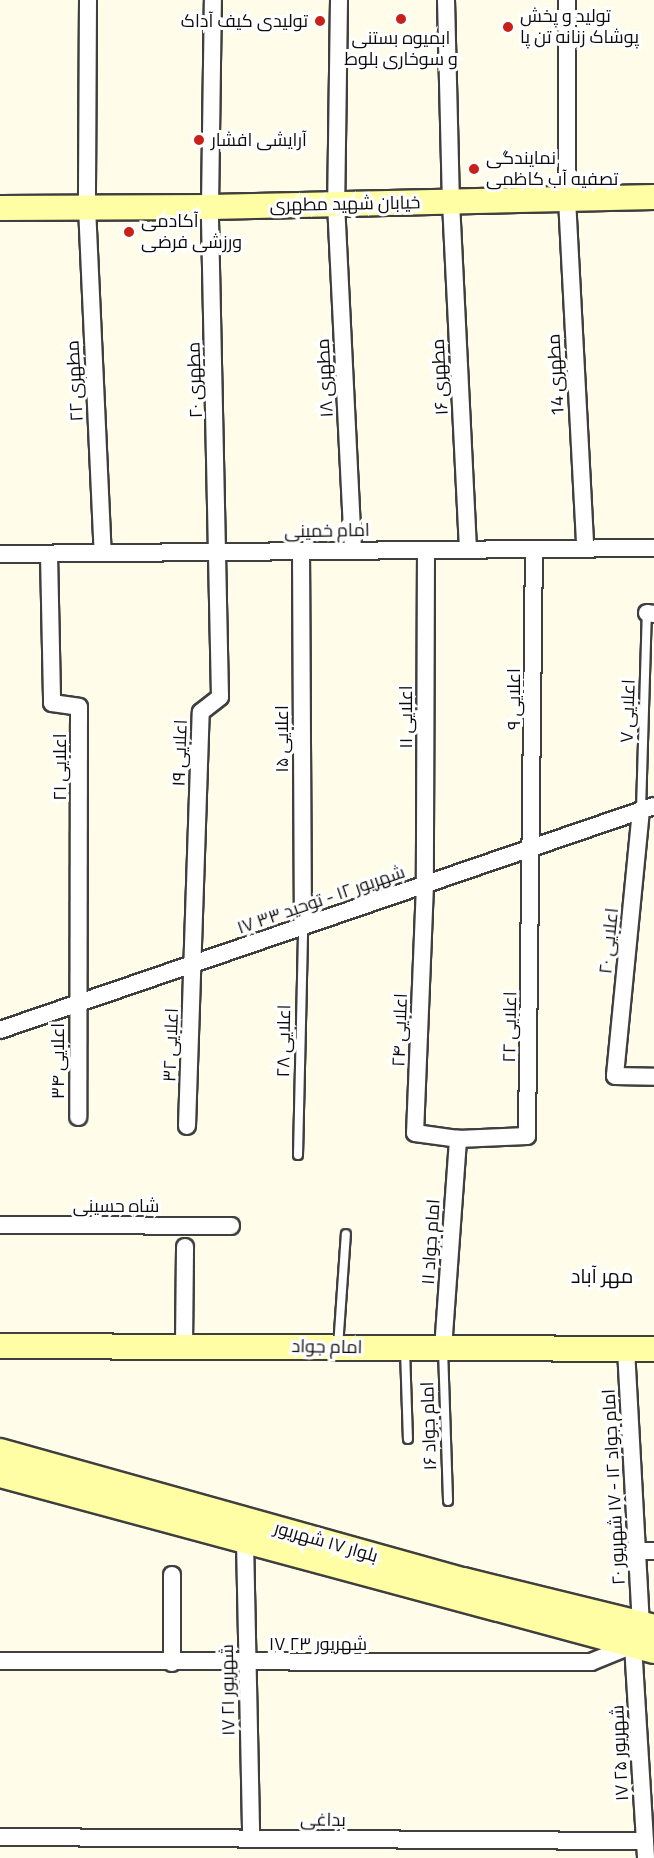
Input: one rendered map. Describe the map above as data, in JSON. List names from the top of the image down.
{
  "streets": {
    "main road": ["خیابان شهید مطهری", "امام جواد", "بلوار ۱۷ شهریور"],
    "street": [
      "مطهری 14",
      "مطهری ۱۶",
      "مطهری ۱۸",
      "مطهری ۲۰",
      "مطهری ۲۲",
      "امام خمینی",
      "اعلایی ۹",
      "اعلایی ۱۱",
      "اعلایی ۱۵",
      "اعلایی ۱۹",
      "اعلایی ۲۱",
      "۱۷ شهریور ۱۲ - توحید ۳۳",
      "اعلایی ۲۰",
      "اعلایی ۲۲",
      "اعلایی ۲۴",
      "اعلایی ۳۲",
      "اعلایی ۳۴",
      "شاه حسینی",
      "امام جواد ۱۱",
      "امام جواد ۱۲ - ۱۷ شهریور ۲۰",
      "۱۷ شهریور ۲۳",
      "۱۷ شهریور ۲۱",
      "۱۷ شهریور ۲۵",
      "بداغی"
    ],
    "lane": ["اعلایی ۷", "اعلایی ۲۸", "امام جواد ۱۶"]
  },
  "crossings": [
    ["خیابان شهید مطهری", "مطهری 14"],
    ["خیابان شهید مطهری", "مطهری ۱۶"],
    ["خیابان شهید مطهری", "مطهری ۱۸"],
    ["خیابان شهید مطهری", "مطهری ۲۰"],
    ["خیابان شهید مطهری", "مطهری ۲۲"],
    ["مطهری 14", "امام خمینی"],
    ["مطهری ۱۶", "امام خمینی"],
    ["مطهری ۱۸", "امام خمینی"],
    ["مطهری ۲۰", "امام خمینی"],
    ["مطهری ۲۰", "اعلایی ۱۹"],
    ["مطهری ۲۲", "امام خمینی"],
    ["امام خمینی", "اعلایی ۹"],
    ["امام خمینی", "اعلایی ۱۱"],
    ["امام خمینی", "اعلایی ۱۵"],
    ["امام خمینی", "اعلایی ۱۹"],
    ["امام خمینی", "اعلایی ۲۱"],
    ["اعلایی ۹", "۱۷ شهریور ۱۲ - توحید ۳۳"],
    ["اعلایی ۹", "اعلایی ۲۲"],
    ["اعلایی ۷", "۱۷ شهریور ۱۲ - توحید ۳۳"],
    ["اعلایی ۷", "اعلایی ۲۰"],
    ["اعلایی ۱۱", "۱۷ شهریور ۱۲ - توحید ۳۳"],
    ["اعلایی ۱۱", "اعلایی ۲۴"],
    ["اعلایی ۱۵", "۱۷ شهریور ۱۲ - توحید ۳۳"],
    ["اعلایی ۱۵", "اعلایی ۲۸"],
    ["اعلایی ۱۹", "۱۷ شهریور ۱۲ - توحید ۳۳"],
    ["اعلایی ۱۹", "اعلایی ۳۲"],
    ["اعلایی ۲۱", "۱۷ شهریور ۱۲ - توحید ۳۳"],
    ["اعلایی ۲۱", "اعلایی ۳۴"],
    ["۱۷ شهریور ۱۲ - توحید ۳۳", "اعلایی ۲۰"],
    ["۱۷ شهریور ۱۲ - توحید ۳۳", "اعلایی ۲۲"],
    ["۱۷ شهریور ۱۲ - توحید ۳۳", "اعلایی ۲۴"],
    ["۱۷ شهریور ۱۲ - توحید ۳۳", "اعلایی ۲۸"],
    ["۱۷ شهریور ۱۲ - توحید ۳۳", "اعلایی ۳۲"],
    ["۱۷ شهریور ۱۲ - توحید ۳۳", "اعلایی ۳۴"],
    ["اعلایی ۲۲", "اعلایی ۲۴"],
    ["اعلایی ۲۲", "امام جواد ۱۱"],
    ["اعلایی ۲۴", "امام جواد ۱۱"],
    ["امام جواد ۱۱", "امام جواد"],
    ["امام جواد ۱۱", "امام جواد ۱۶"],
    ["امام جواد", "امام جواد ۱۶"],
    ["امام جواد", "امام جواد ۱۲ - ۱۷ شهریور ۲۰"],
    ["امام جواد ۱۲ - ۱۷ شهریور ۲۰", "بلوار ۱۷ شهریور"],
    ["امام جواد ۱۲ - ۱۷ شهریور ۲۰", "۱۷ شهریور ۲۳"],
    ["امام جواد ۱۲ - ۱۷ شهریور ۲۰", "۱۷ شهریور ۲۵"],
    ["بلوار ۱۷ شهریور", "۱۷ شهریور ۲۳"],
    ["بلوار ۱۷ شهریور", "۱۷ شهریور ۲۱"],
    ["بلوار ۱۷ شهریور", "۱۷ شهریور ۲۵"],
    ["۱۷ شهریور ۲۳", "۱۷ شهریور ۲۱"],
    ["۱۷ شهریور ۲۳", "۱۷ شهریور ۲۵"],
    ["۱۷ شهریور ۲۱", "بداغی"],
    ["۱۷ شهریور ۲۵", "بداغی"]
  ],
  "districts": ["مهر آباد"],
  "places": [
    "ابمیوه بستنی و ‌سوخاری بلوط",
    "تولیدی کیف آداک",
    "تولید و پخش پوشاک زنانه تن پا",
    "آرایشی افشار",
    "نمایندگی تصفیه آب کاظمی",
    "آکادمی ورزشی فرضی"
  ]
}
